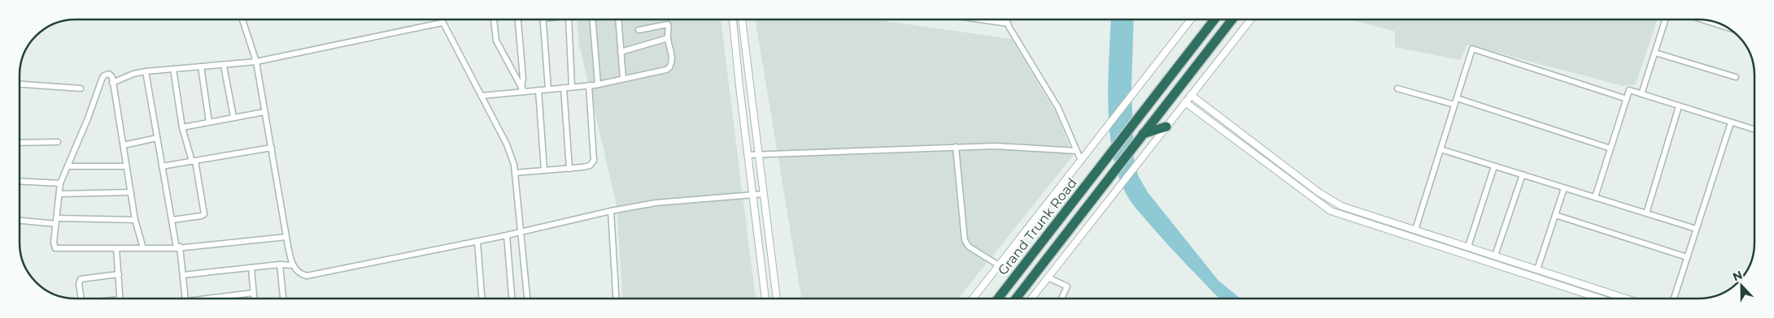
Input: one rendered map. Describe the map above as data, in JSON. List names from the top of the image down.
{
  "streets": {
    "highway": ["Grand Trunk Road"]
  },
  "north": "top"
}
